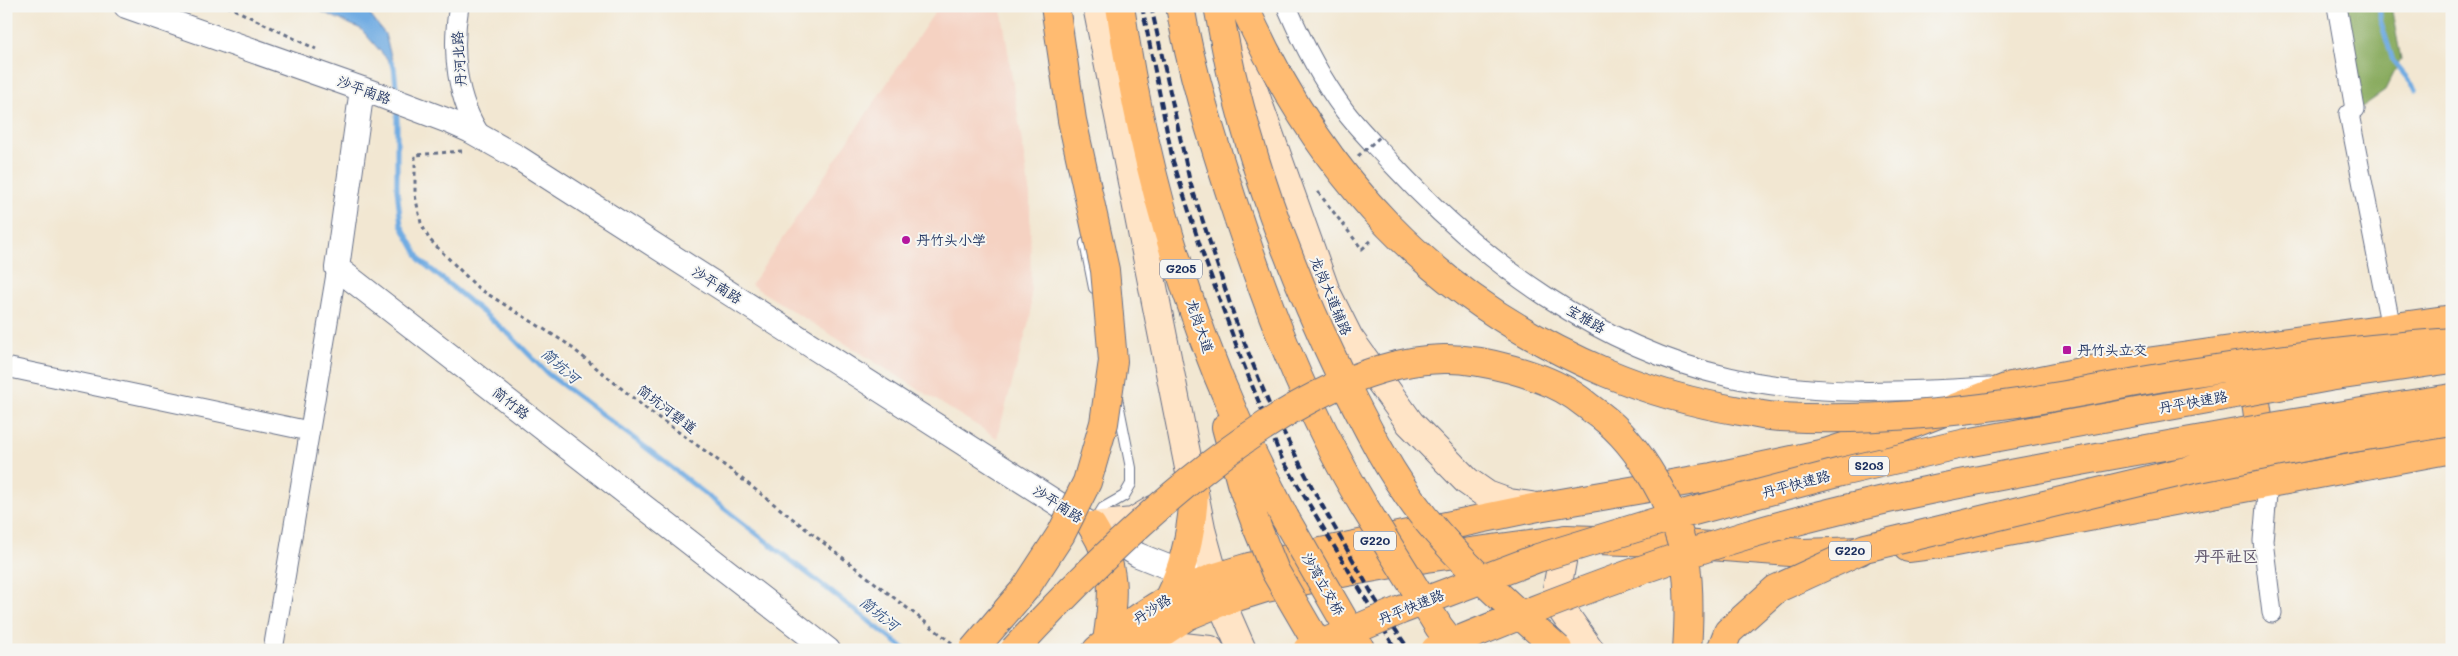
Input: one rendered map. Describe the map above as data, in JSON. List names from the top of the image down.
{
  "streets": {
    "main road": [
      "G205",
      "龙岗大道辅路",
      "龙岗大道",
      "丹平快速路",
      "S203",
      "G220",
      "沙湾立交桥",
      "丹沙路"
    ],
    "street": [
      "丹河北路",
      "沙平南路",
      "宝雅路",
      "简竹路"
    ],
    "path": ["简坑河碧道"]
  },
  "crossings": [
    ["丹河北路", "沙平南路"],
    ["丹河北路", "简坑河碧道"],
    ["沙平南路", "简坑河碧道"],
    ["沙平南路", "G220"],
    ["沙平南路", "丹沙路"],
    ["龙岗大道辅路", "G220"],
    ["宝雅路", "G220"],
    ["龙岗大道", "沙湾立交桥"],
    ["G220", "丹沙路"]
  ],
  "districts": ["丹平社区"],
  "water": ["简坑河"],
  "places": {
    "other": ["丹竹头小学"],
    "transit": ["丹竹头立交"]
  }
}
